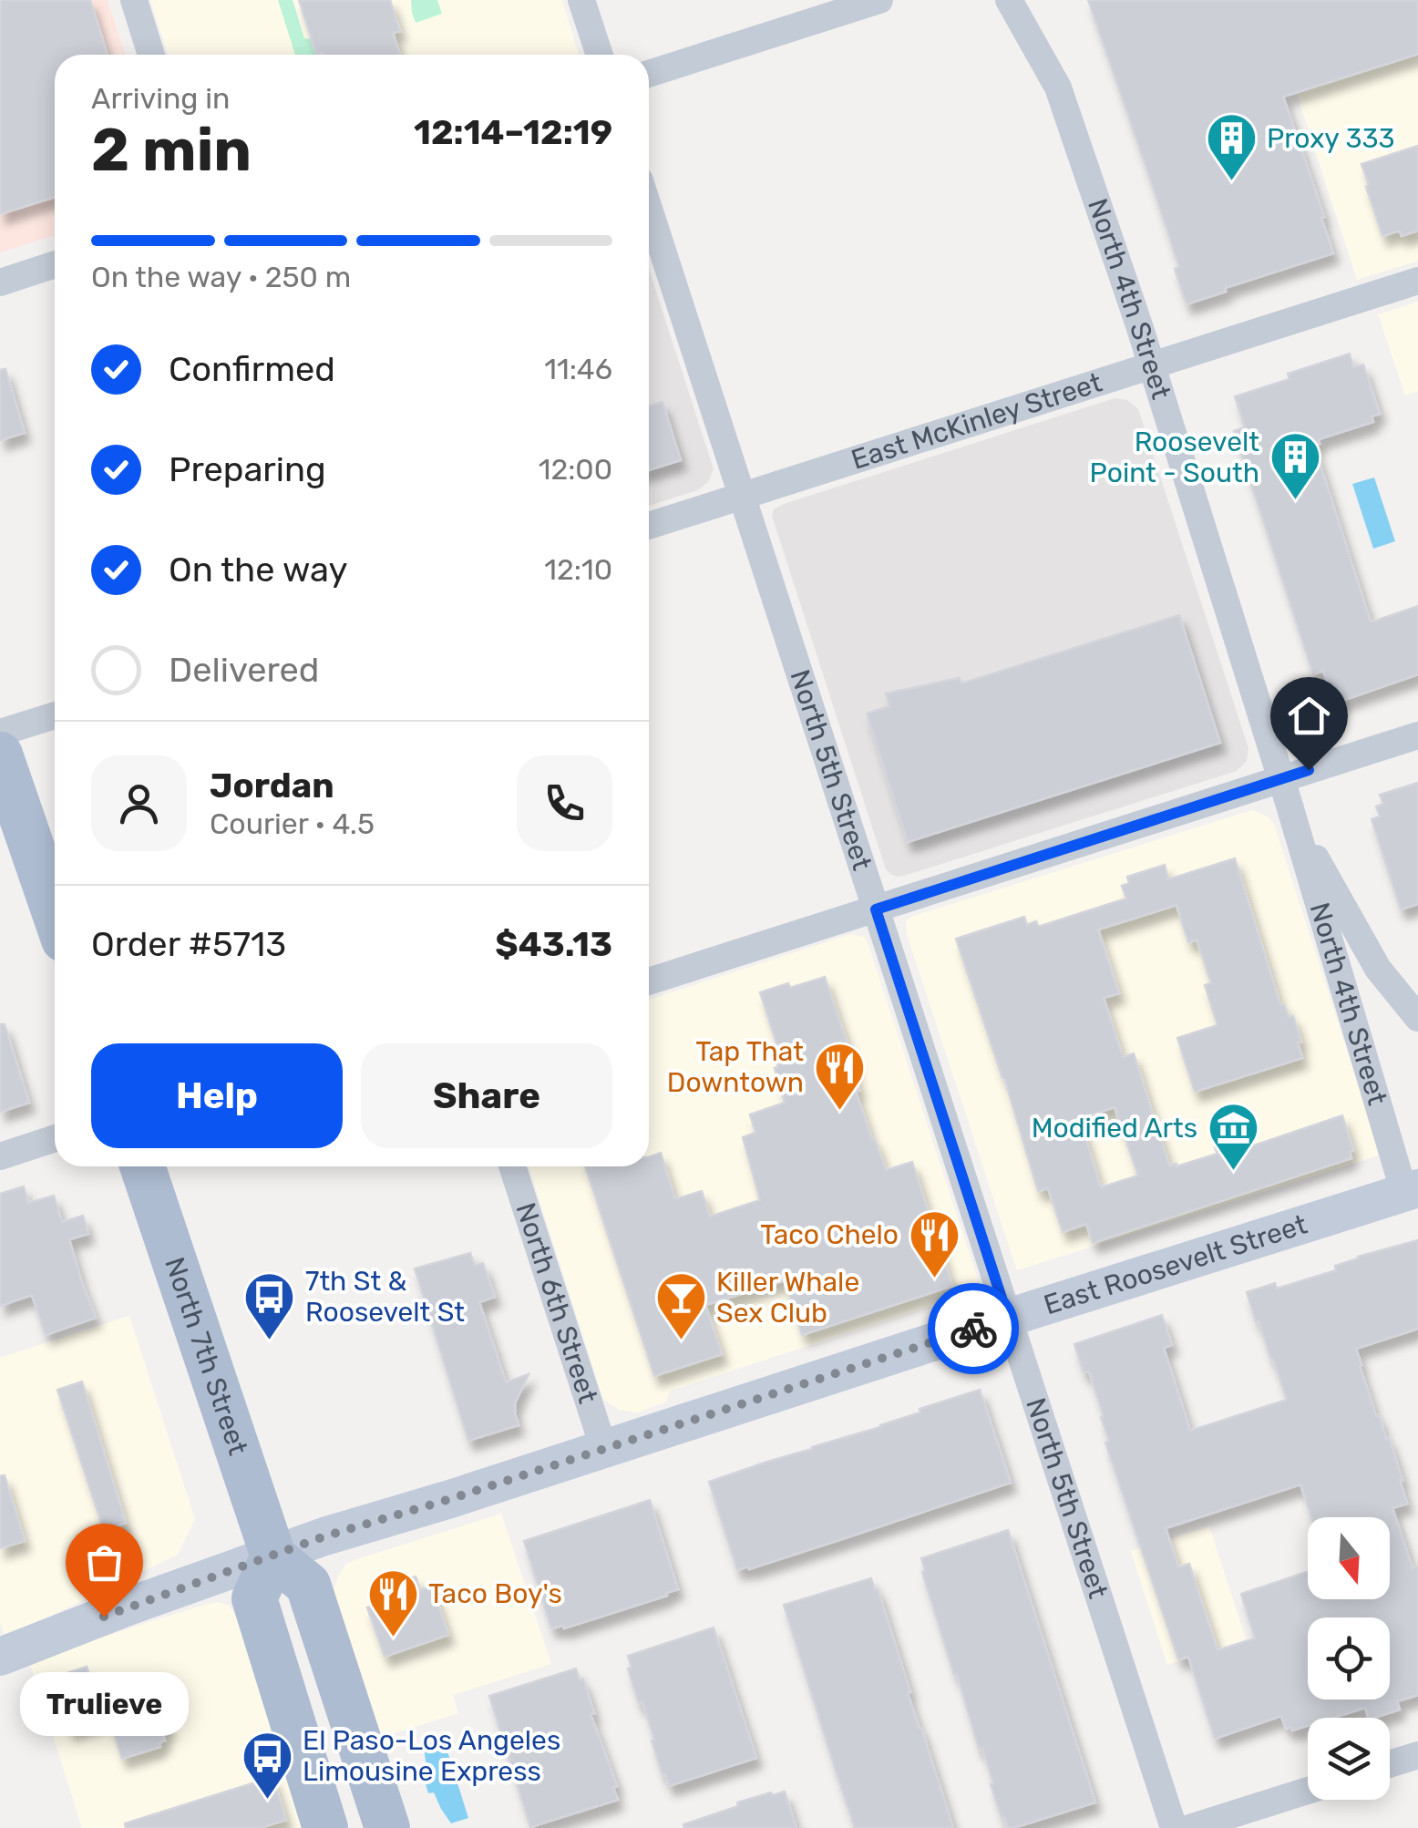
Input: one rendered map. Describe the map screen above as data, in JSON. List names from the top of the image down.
{
  "streets": {
    "main road": ["North 7th Street"],
    "street": [
      "North 4th Street",
      "East McKinley Street",
      "North 5th Street",
      "East Roosevelt Street",
      "North 6th Street"
    ]
  },
  "crossings": [
    ["North 4th Street", "East McKinley Street"],
    ["North 4th Street", "East Roosevelt Street"],
    ["East McKinley Street", "North 5th Street"],
    ["North 5th Street", "East Roosevelt Street"],
    ["East Roosevelt Street", "North 6th Street"],
    ["East Roosevelt Street", "North 7th Street"]
  ],
  "places": {
    "building": ["Proxy 333", "Roosevelt Point - South"],
    "restaurant": ["Tap That Downtown", "Taco Chelo", "Taco Boy's"],
    "museum": ["Modified Arts"],
    "bus stop": ["7th St & Roosevelt St", "El Paso-Los Angeles Limousine Express"],
    "bar": ["Killer Whale Sex Club"],
    "other": ["Trulieve"]
  },
  "north": "bottom",
  "page": {
    "heading": ["2 min", "Arriving in", "12:14–12:19"],
    "panel": [
      "Jordan",
      "Courier · 4.5",
      "Order #5713",
      "$43.13"
    ],
    "bar": "On the way · 250 m",
    "list": [
      ["Confirmed", "11:46"],
      ["Preparing", "12:00"],
      ["On the way", "12:10"],
      "Delivered"
    ],
    "buttons": ["Help", "Share"],
    "bubble": "Trulieve"
  }
}
